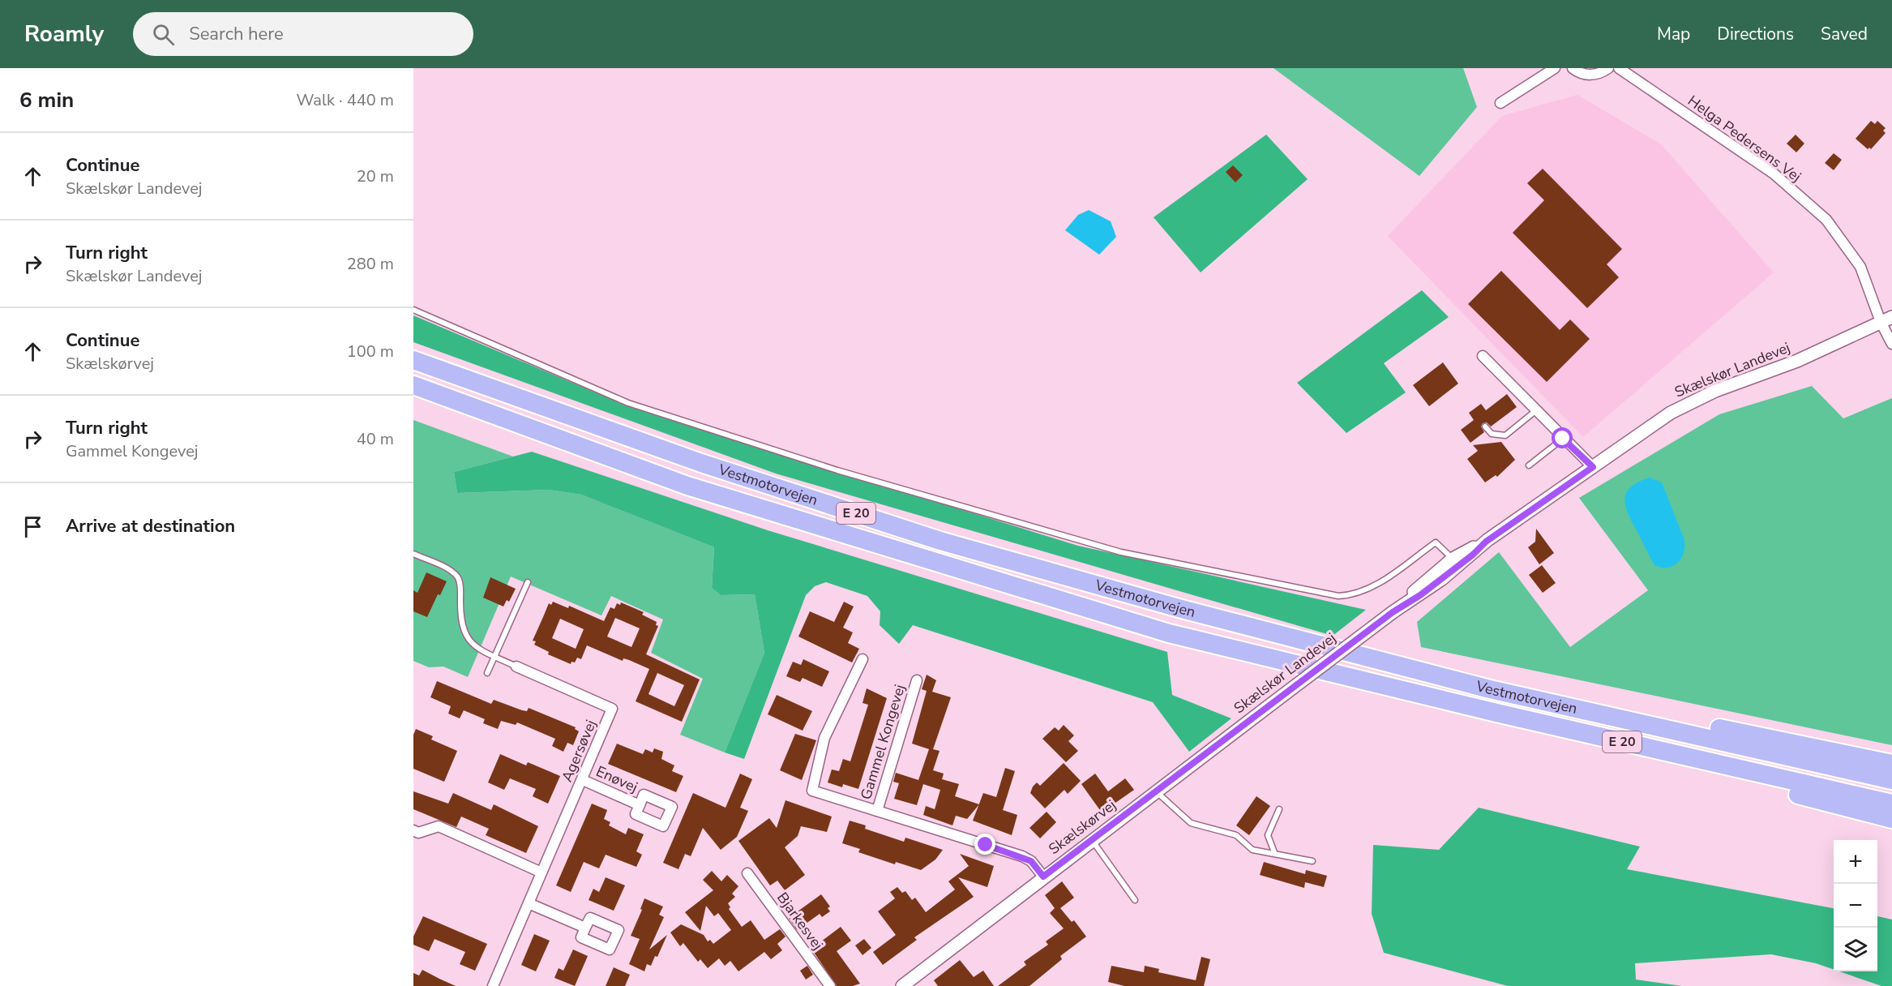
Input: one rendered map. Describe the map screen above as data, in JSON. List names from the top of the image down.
{
  "streets": {
    "highway": ["Vestmotorvejen", "E 20"],
    "street": [
      "Helga Pedersens Vej",
      "Skælskør Landevej",
      "Gammel Kongevej",
      "Agersøvej",
      "Enøvej",
      "Skælskørvej",
      "Bjarkesvej"
    ]
  },
  "crossings": [
    ["Helga Pedersens Vej", "Skælskør Landevej"],
    ["Skælskør Landevej", "Skælskørvej"],
    ["Gammel Kongevej", "Skælskørvej"],
    ["Agersøvej", "Enøvej"]
  ],
  "page": {
    "header": "Roamly",
    "search": "Search here",
    "nav": ["Map", "Directions", "Saved"],
    "heading": ["6 min", "Walk · 440 m"],
    "list": [
      ["Continue", "Skælskør Landevej", "20 m"],
      ["Turn right", "Skælskør Landevej", "280 m"],
      ["Continue", "Skælskørvej", "100 m"],
      ["Turn right", "Gammel Kongevej", "40 m"],
      "Arrive at destination"
    ],
    "map_buttons": ["+", "−"]
  }
}
